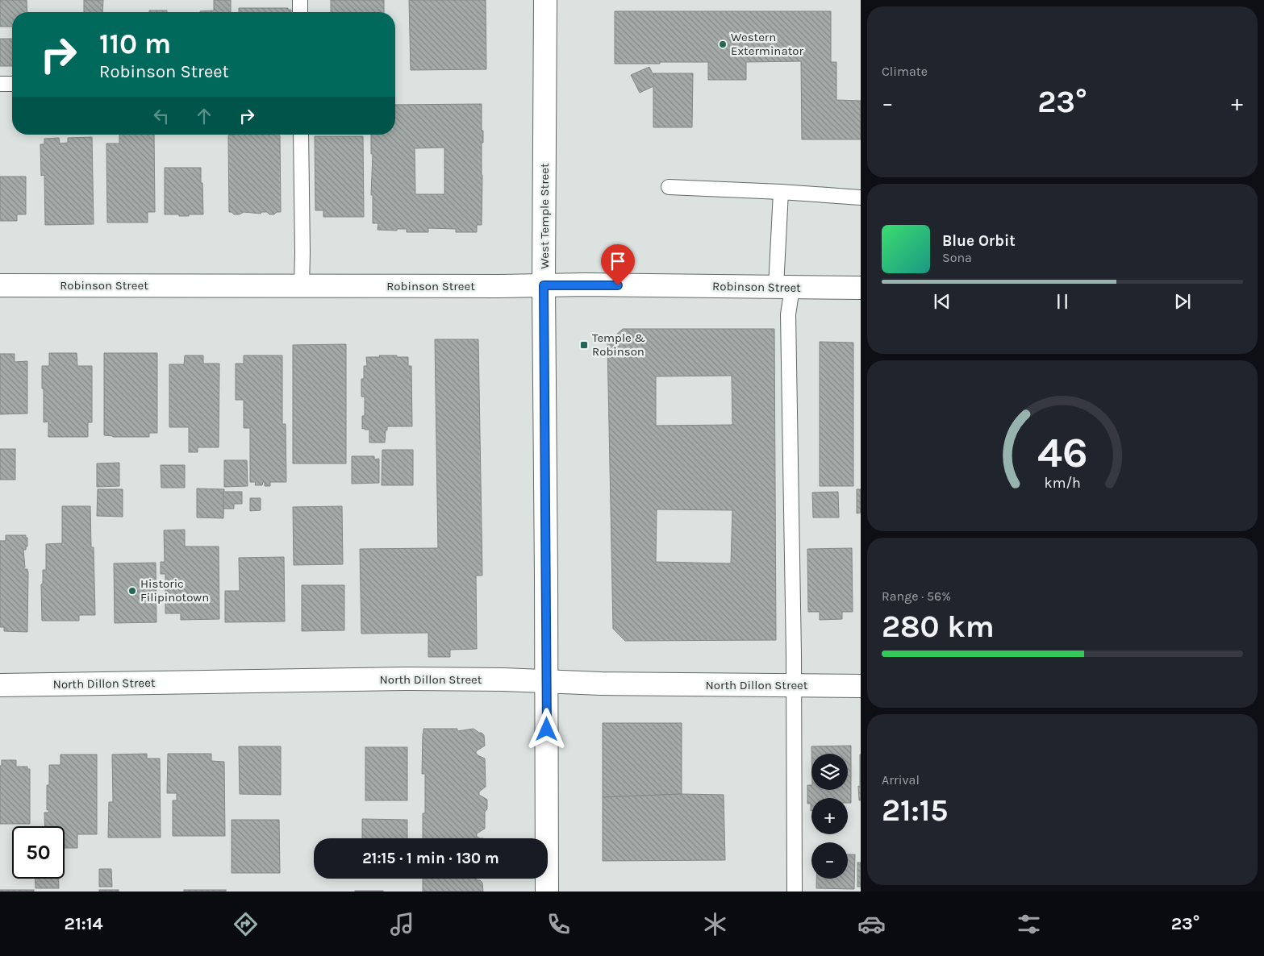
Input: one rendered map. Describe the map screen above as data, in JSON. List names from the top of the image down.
{
  "streets": {
    "street": ["West Temple Street", "Robinson Street", "North Dillon Street"]
  },
  "crossings": [
    ["West Temple Street", "Robinson Street"],
    ["West Temple Street", "North Dillon Street"]
  ],
  "places": {
    "other": ["Western Exterminator", "Historic Filipinotown"],
    "transit": ["Temple & Robinson"]
  },
  "page": {
    "tile": [
      "Climate",
      ["Range · 56%", "280 km"],
      ["Arrival", "21:15"]
    ],
    "turn": ["110 m", "Robinson Street"],
    "heat": ["−", "23°", "+"],
    "song": ["Blue Orbit", "Sona"],
    "map_buttons": ["+", "−"],
    "limit": "50",
    "trip": "21:15 · 1 min · 130 m",
    "tabs": ["21:14", "23°"],
    "gauge": ["46", "km/h"]
  }
}
